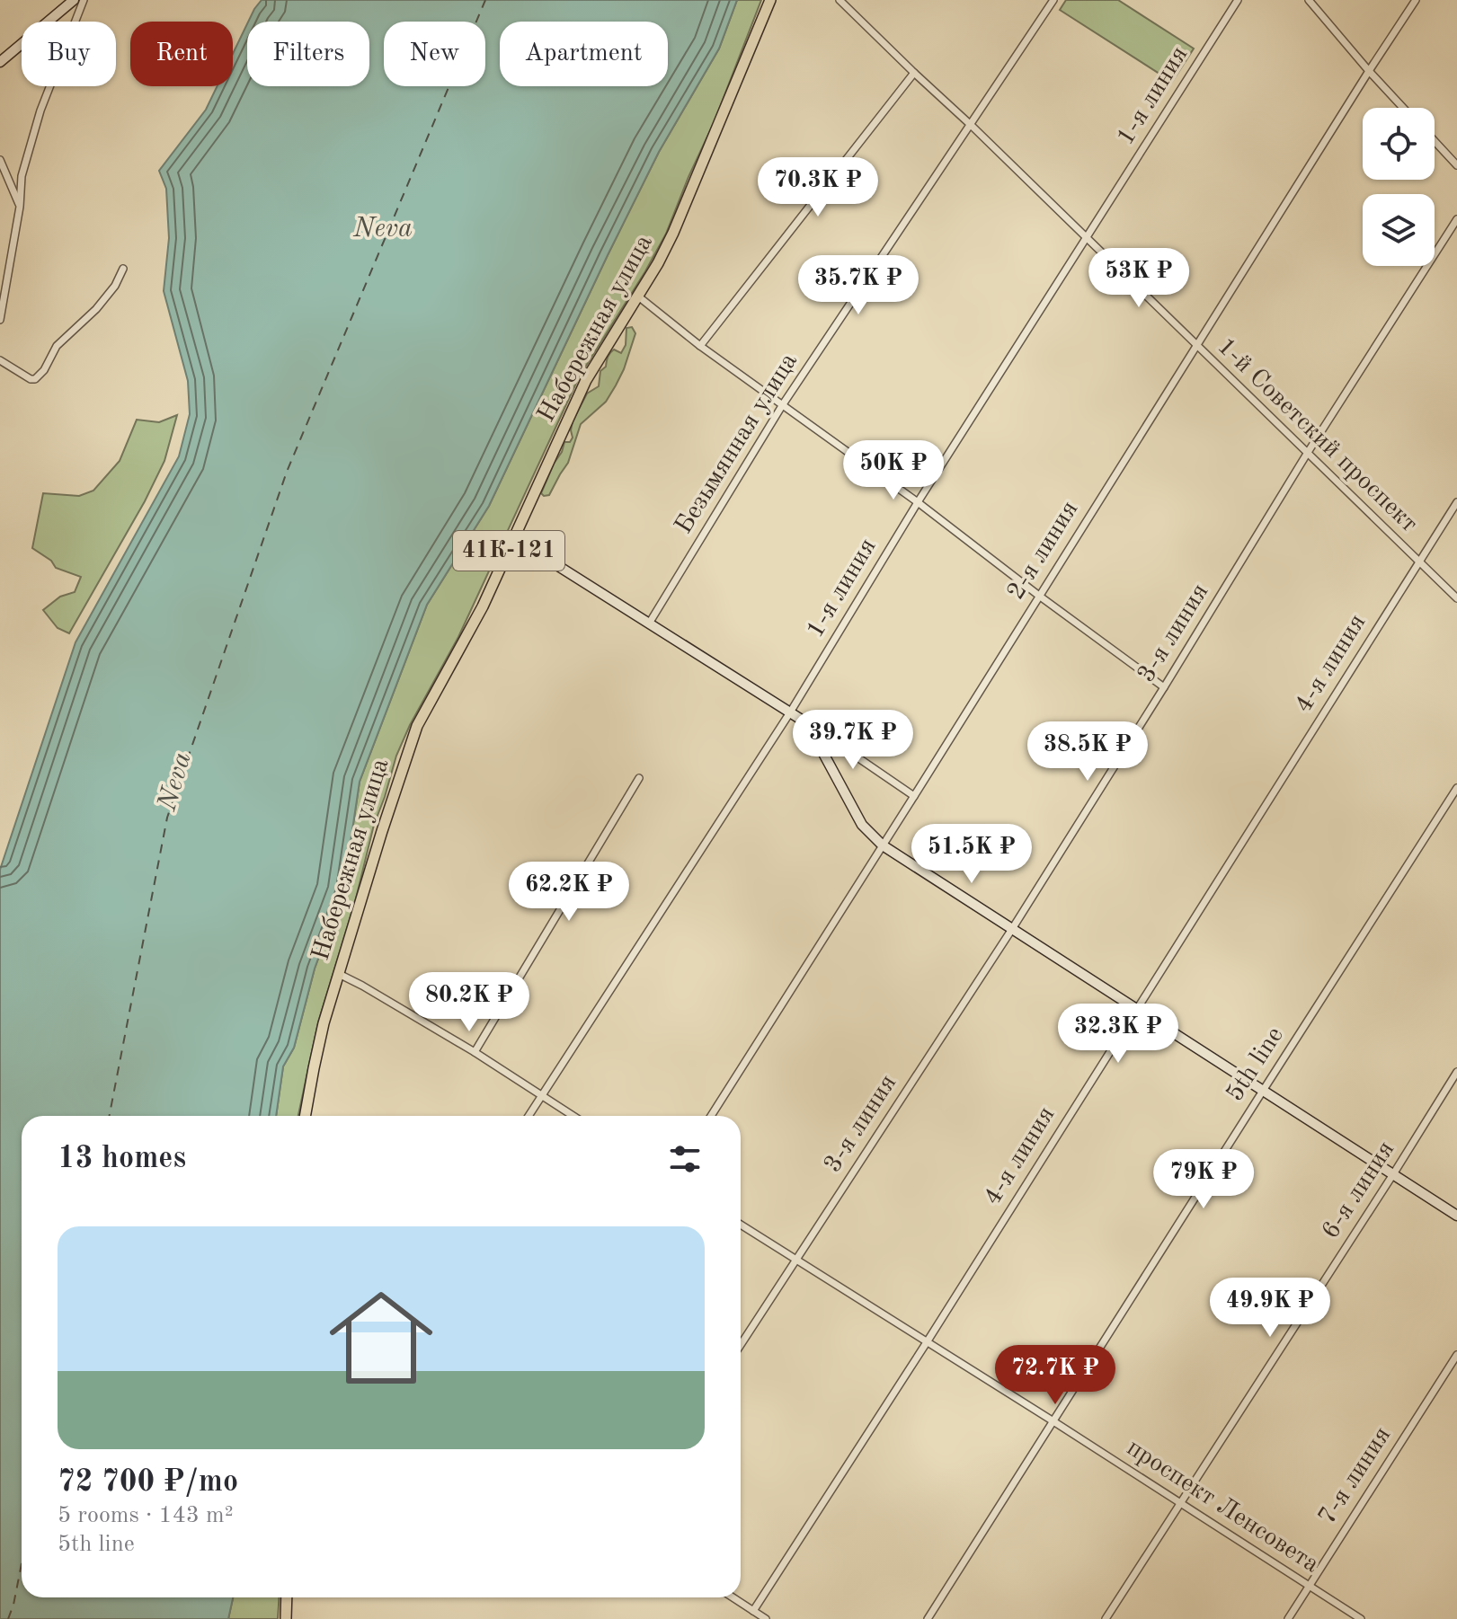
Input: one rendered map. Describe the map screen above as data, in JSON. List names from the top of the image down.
{
  "streets": {
    "main road": ["Набережная улица", "41К-121"],
    "street": [
      "1-я линия",
      "1-й Советский проспект",
      "Безымянная улица",
      "2-я линия",
      "3-я линия",
      "4-я линия",
      "5th line",
      "6-я линия",
      "7-я линия",
      "проспект Ленсовета"
    ]
  },
  "crossings": [
    ["1-я линия", "1-й Советский проспект"],
    ["1-й Советский проспект", "Безымянная улица"],
    ["1-й Советский проспект", "2-я линия"],
    ["1-й Советский проспект", "3-я линия"],
    ["1-й Советский проспект", "4-я линия"],
    ["3-я линия", "проспект Ленсовета"],
    ["4-я линия", "проспект Ленсовета"],
    ["5th line", "проспект Ленсовета"],
    ["6-я линия", "проспект Ленсовета"],
    ["7-я линия", "проспект Ленсовета"]
  ],
  "water": ["Neva"],
  "page": {
    "chip": [
      "Buy",
      "Rent",
      "Filters",
      "New",
      "Apartment"
    ],
    "price": [
      "70.3K ₽",
      "53K ₽",
      "35.7K ₽",
      "50K ₽",
      "39.7K ₽",
      "38.5K ₽",
      "51.5K ₽",
      "62.2K ₽",
      "80.2K ₽",
      "32.3K ₽",
      "79K ₽",
      "49.9K ₽",
      "72.7K ₽"
    ],
    "heading": "13 homes",
    "list": [
      {
        "name": "72 700 ₽/mo",
        "note": "5 rooms · 143 m² · 5th line"
      }
    ]
  }
}
